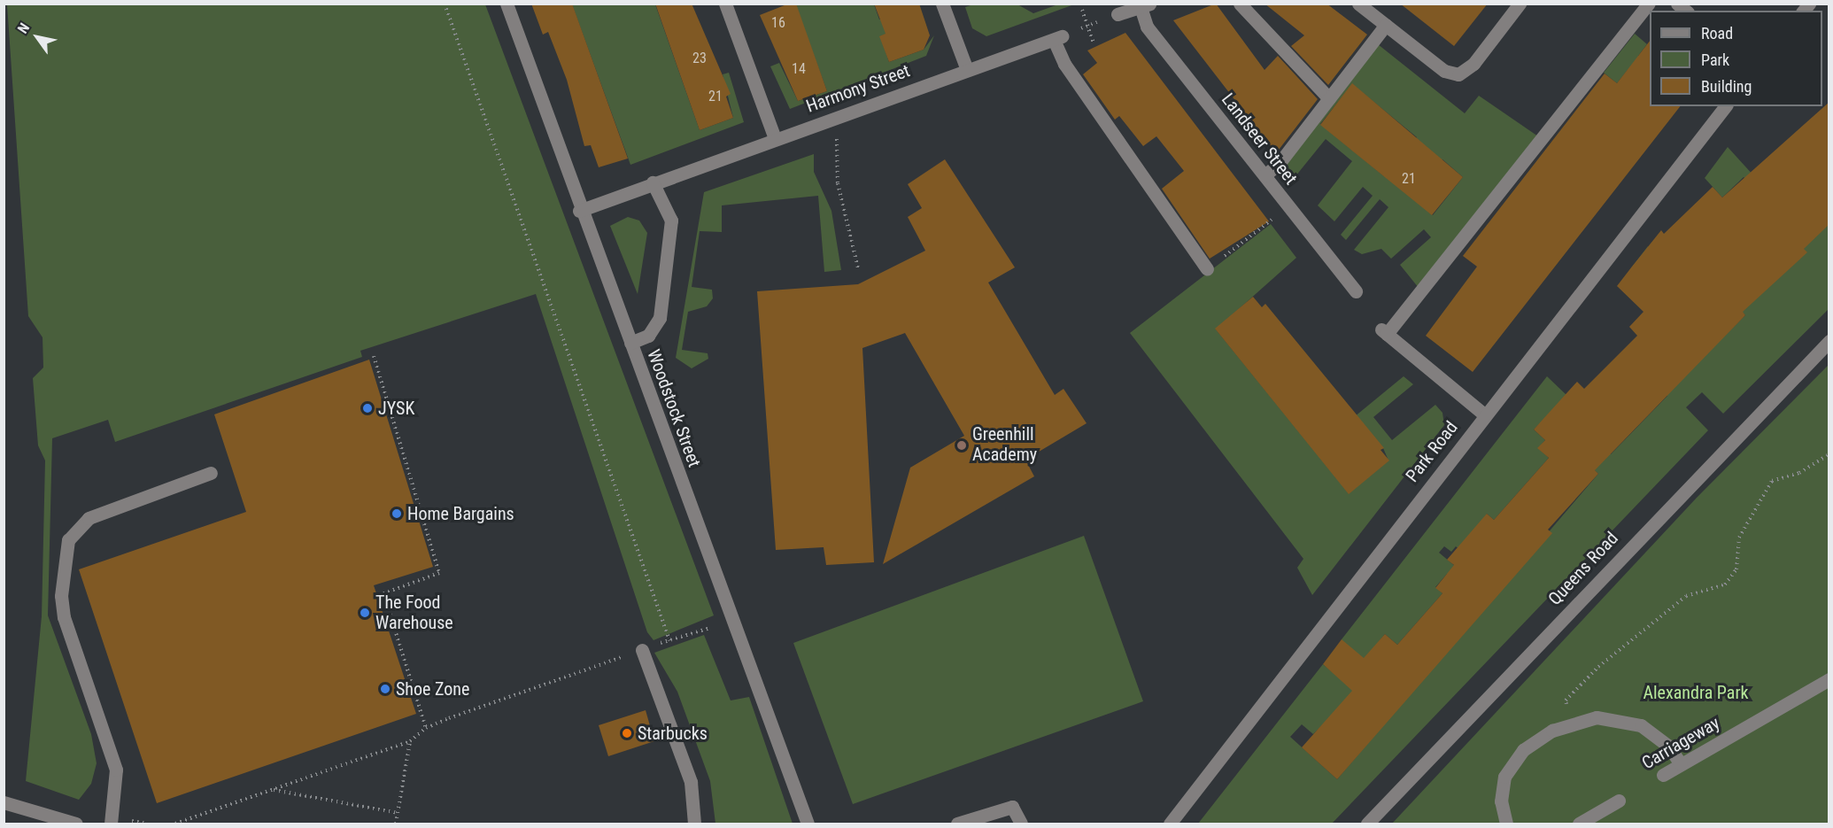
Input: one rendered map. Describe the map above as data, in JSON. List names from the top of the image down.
{
  "streets": {
    "street": [
      "Harmony Street",
      "Landseer Street",
      "Woodstock Street",
      "Park Road",
      "Queens Road",
      "Carriageway"
    ]
  },
  "crossings": [
    ["Harmony Street", "Woodstock Street"]
  ],
  "parks": ["Alexandra Park"],
  "places": [
    "JYSK",
    "Greenhill Academy",
    "Home Bargains",
    "The Food Warehouse",
    "Shoe Zone",
    "Starbucks"
  ],
  "house_numbers": [
    "16",
    "23",
    "14",
    "21",
    "21"
  ],
  "legend": ["Road", "Park", "Building"],
  "north": "top left"
}
